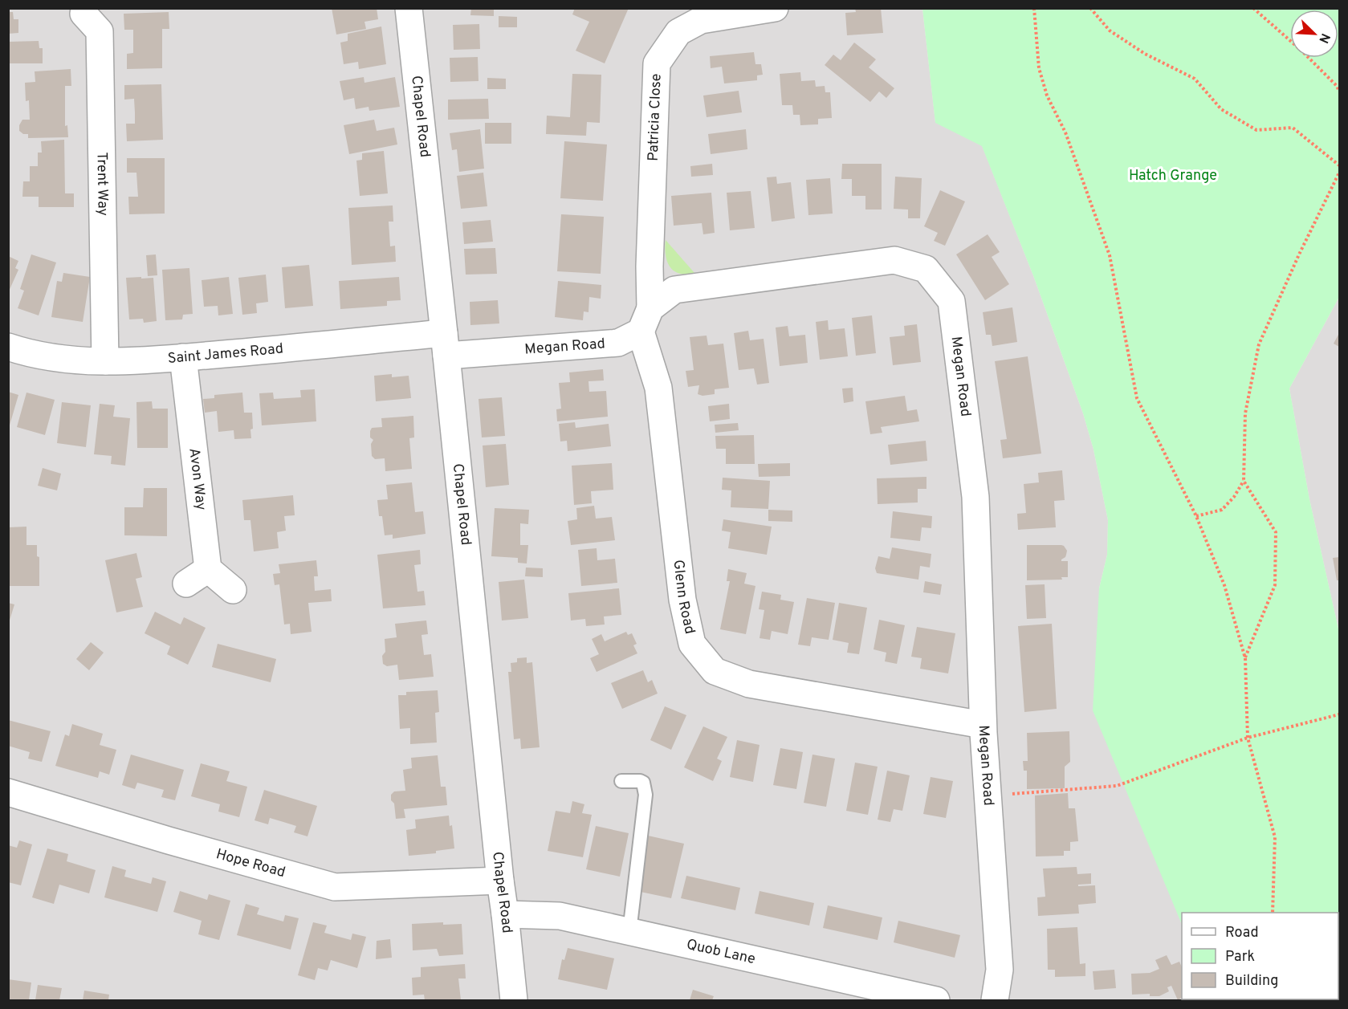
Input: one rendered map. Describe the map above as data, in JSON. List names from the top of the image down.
{
  "streets": {
    "street": [
      "Chapel Road",
      "Patricia Close",
      "Trent Way",
      "Megan Road",
      "Saint James Road",
      "Avon Way",
      "Glenn Road",
      "Hope Road",
      "Quob Lane"
    ]
  },
  "crossings": [
    ["Chapel Road", "Megan Road"],
    ["Chapel Road", "Saint James Road"],
    ["Chapel Road", "Hope Road"],
    ["Chapel Road", "Quob Lane"],
    ["Patricia Close", "Megan Road"],
    ["Patricia Close", "Glenn Road"],
    ["Trent Way", "Saint James Road"],
    ["Megan Road", "Saint James Road"],
    ["Megan Road", "Glenn Road"],
    ["Saint James Road", "Avon Way"]
  ],
  "parks": ["Hatch Grange"],
  "legend": ["Road", "Park", "Building"],
  "north": "bottom right"
}
